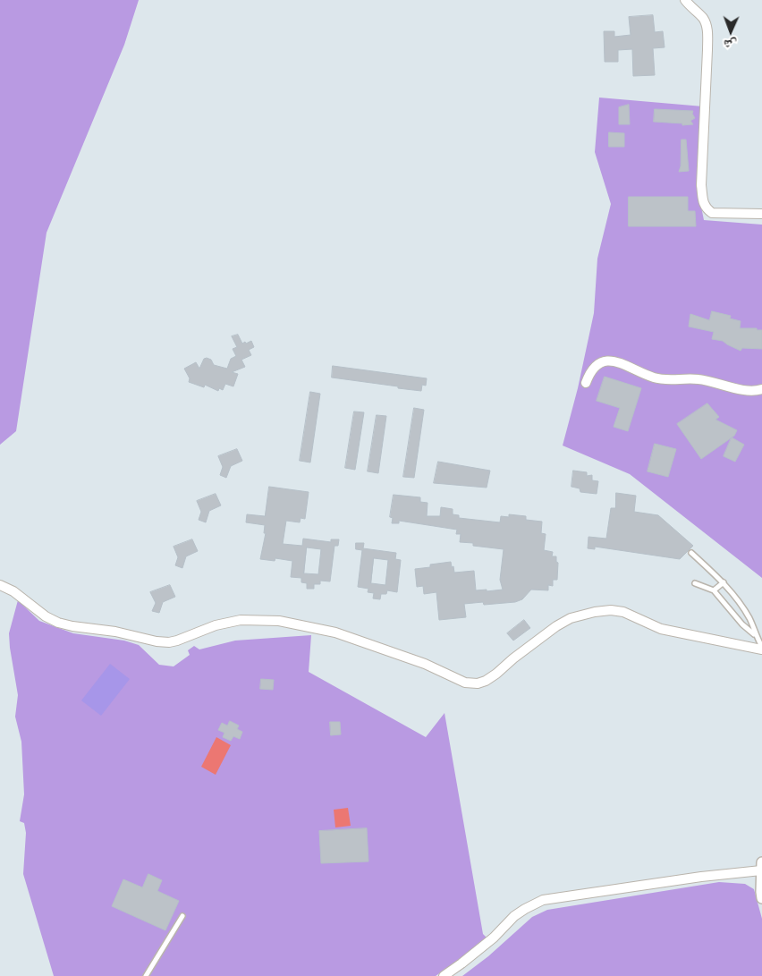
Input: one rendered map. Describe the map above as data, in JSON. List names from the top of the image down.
{
  "north": "bottom"
}
